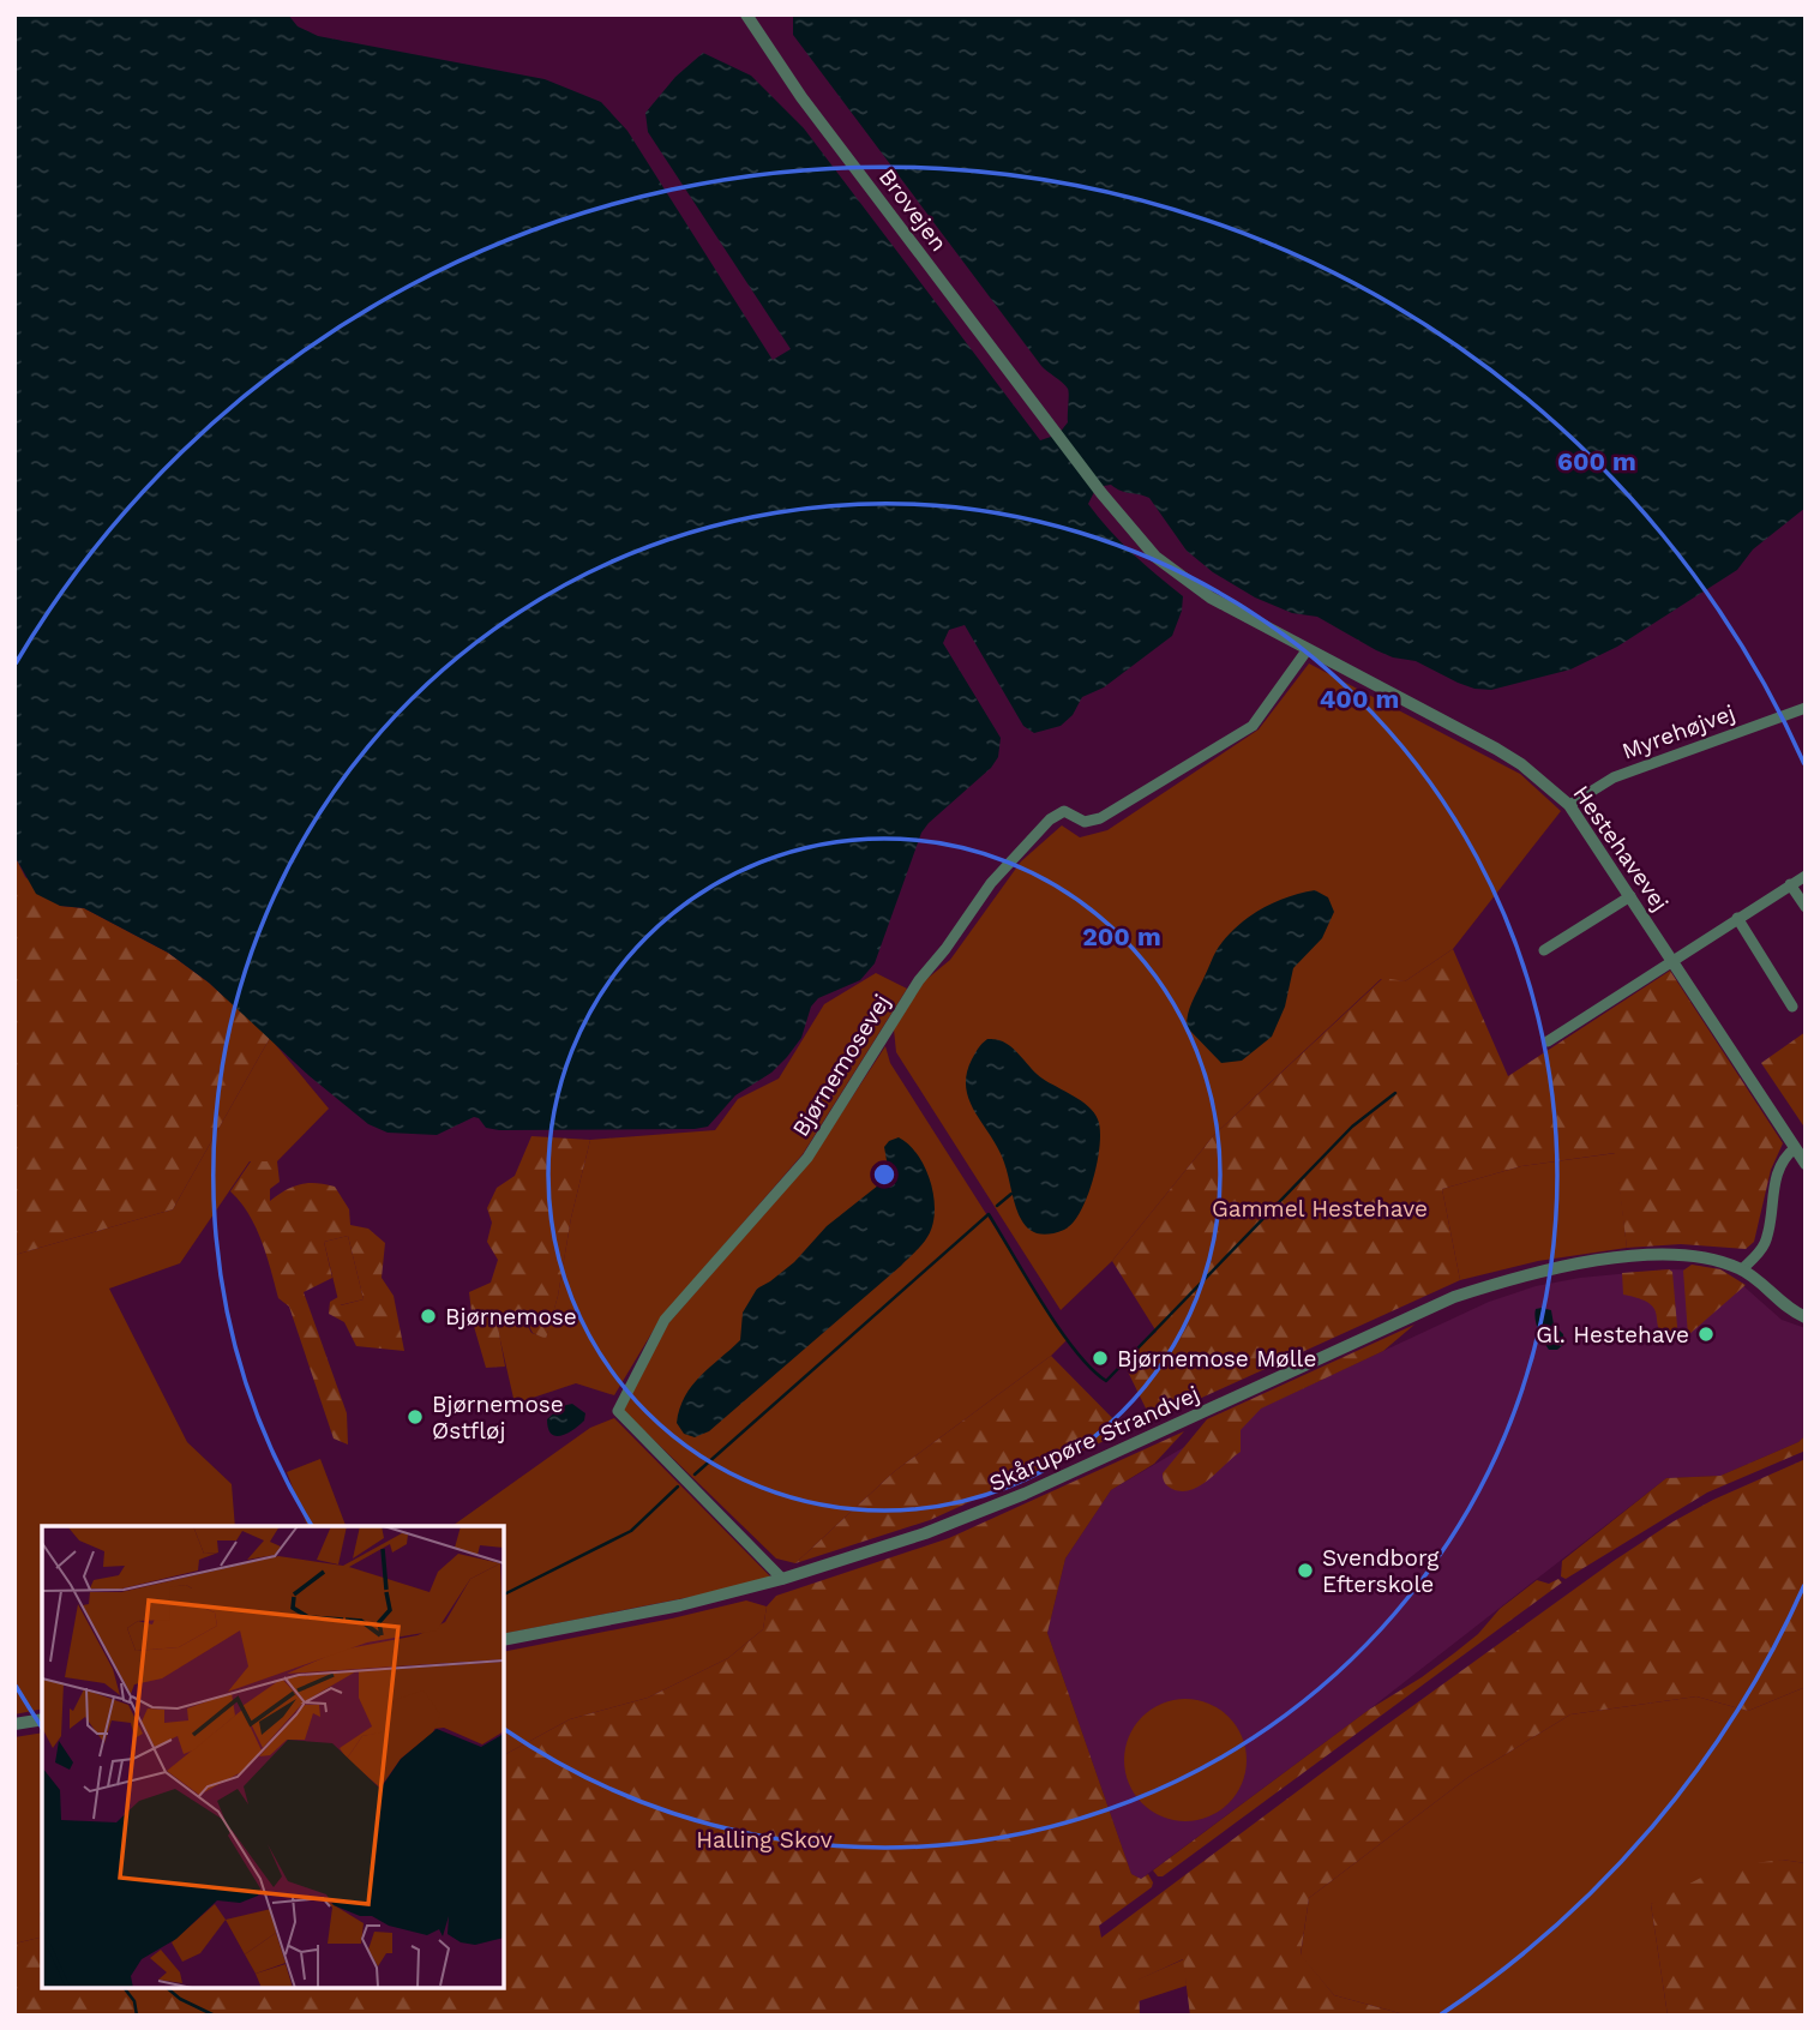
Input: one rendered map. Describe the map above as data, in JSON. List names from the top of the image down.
{
  "streets": {
    "street": [
      "Brovejen",
      "Myrehøjvej",
      "Hestehavevej",
      "Bjørnemosevej",
      "Skårupøre Strandvej"
    ]
  },
  "crossings": [
    ["Brovejen", "Hestehavevej"],
    ["Myrehøjvej", "Hestehavevej"],
    ["Hestehavevej", "Bjørnemosevej"],
    ["Bjørnemosevej", "Skårupøre Strandvej"]
  ],
  "parks": ["Gammel Hestehave", "Halling Skov"],
  "places": [
    "Bjørnemose",
    "Gl. Hestehave",
    "Bjørnemose Mølle",
    "Bjørnemose Østfløj",
    "Svendborg Efterskole"
  ],
  "rings": ["600 m", "400 m", "200 m"]
}
